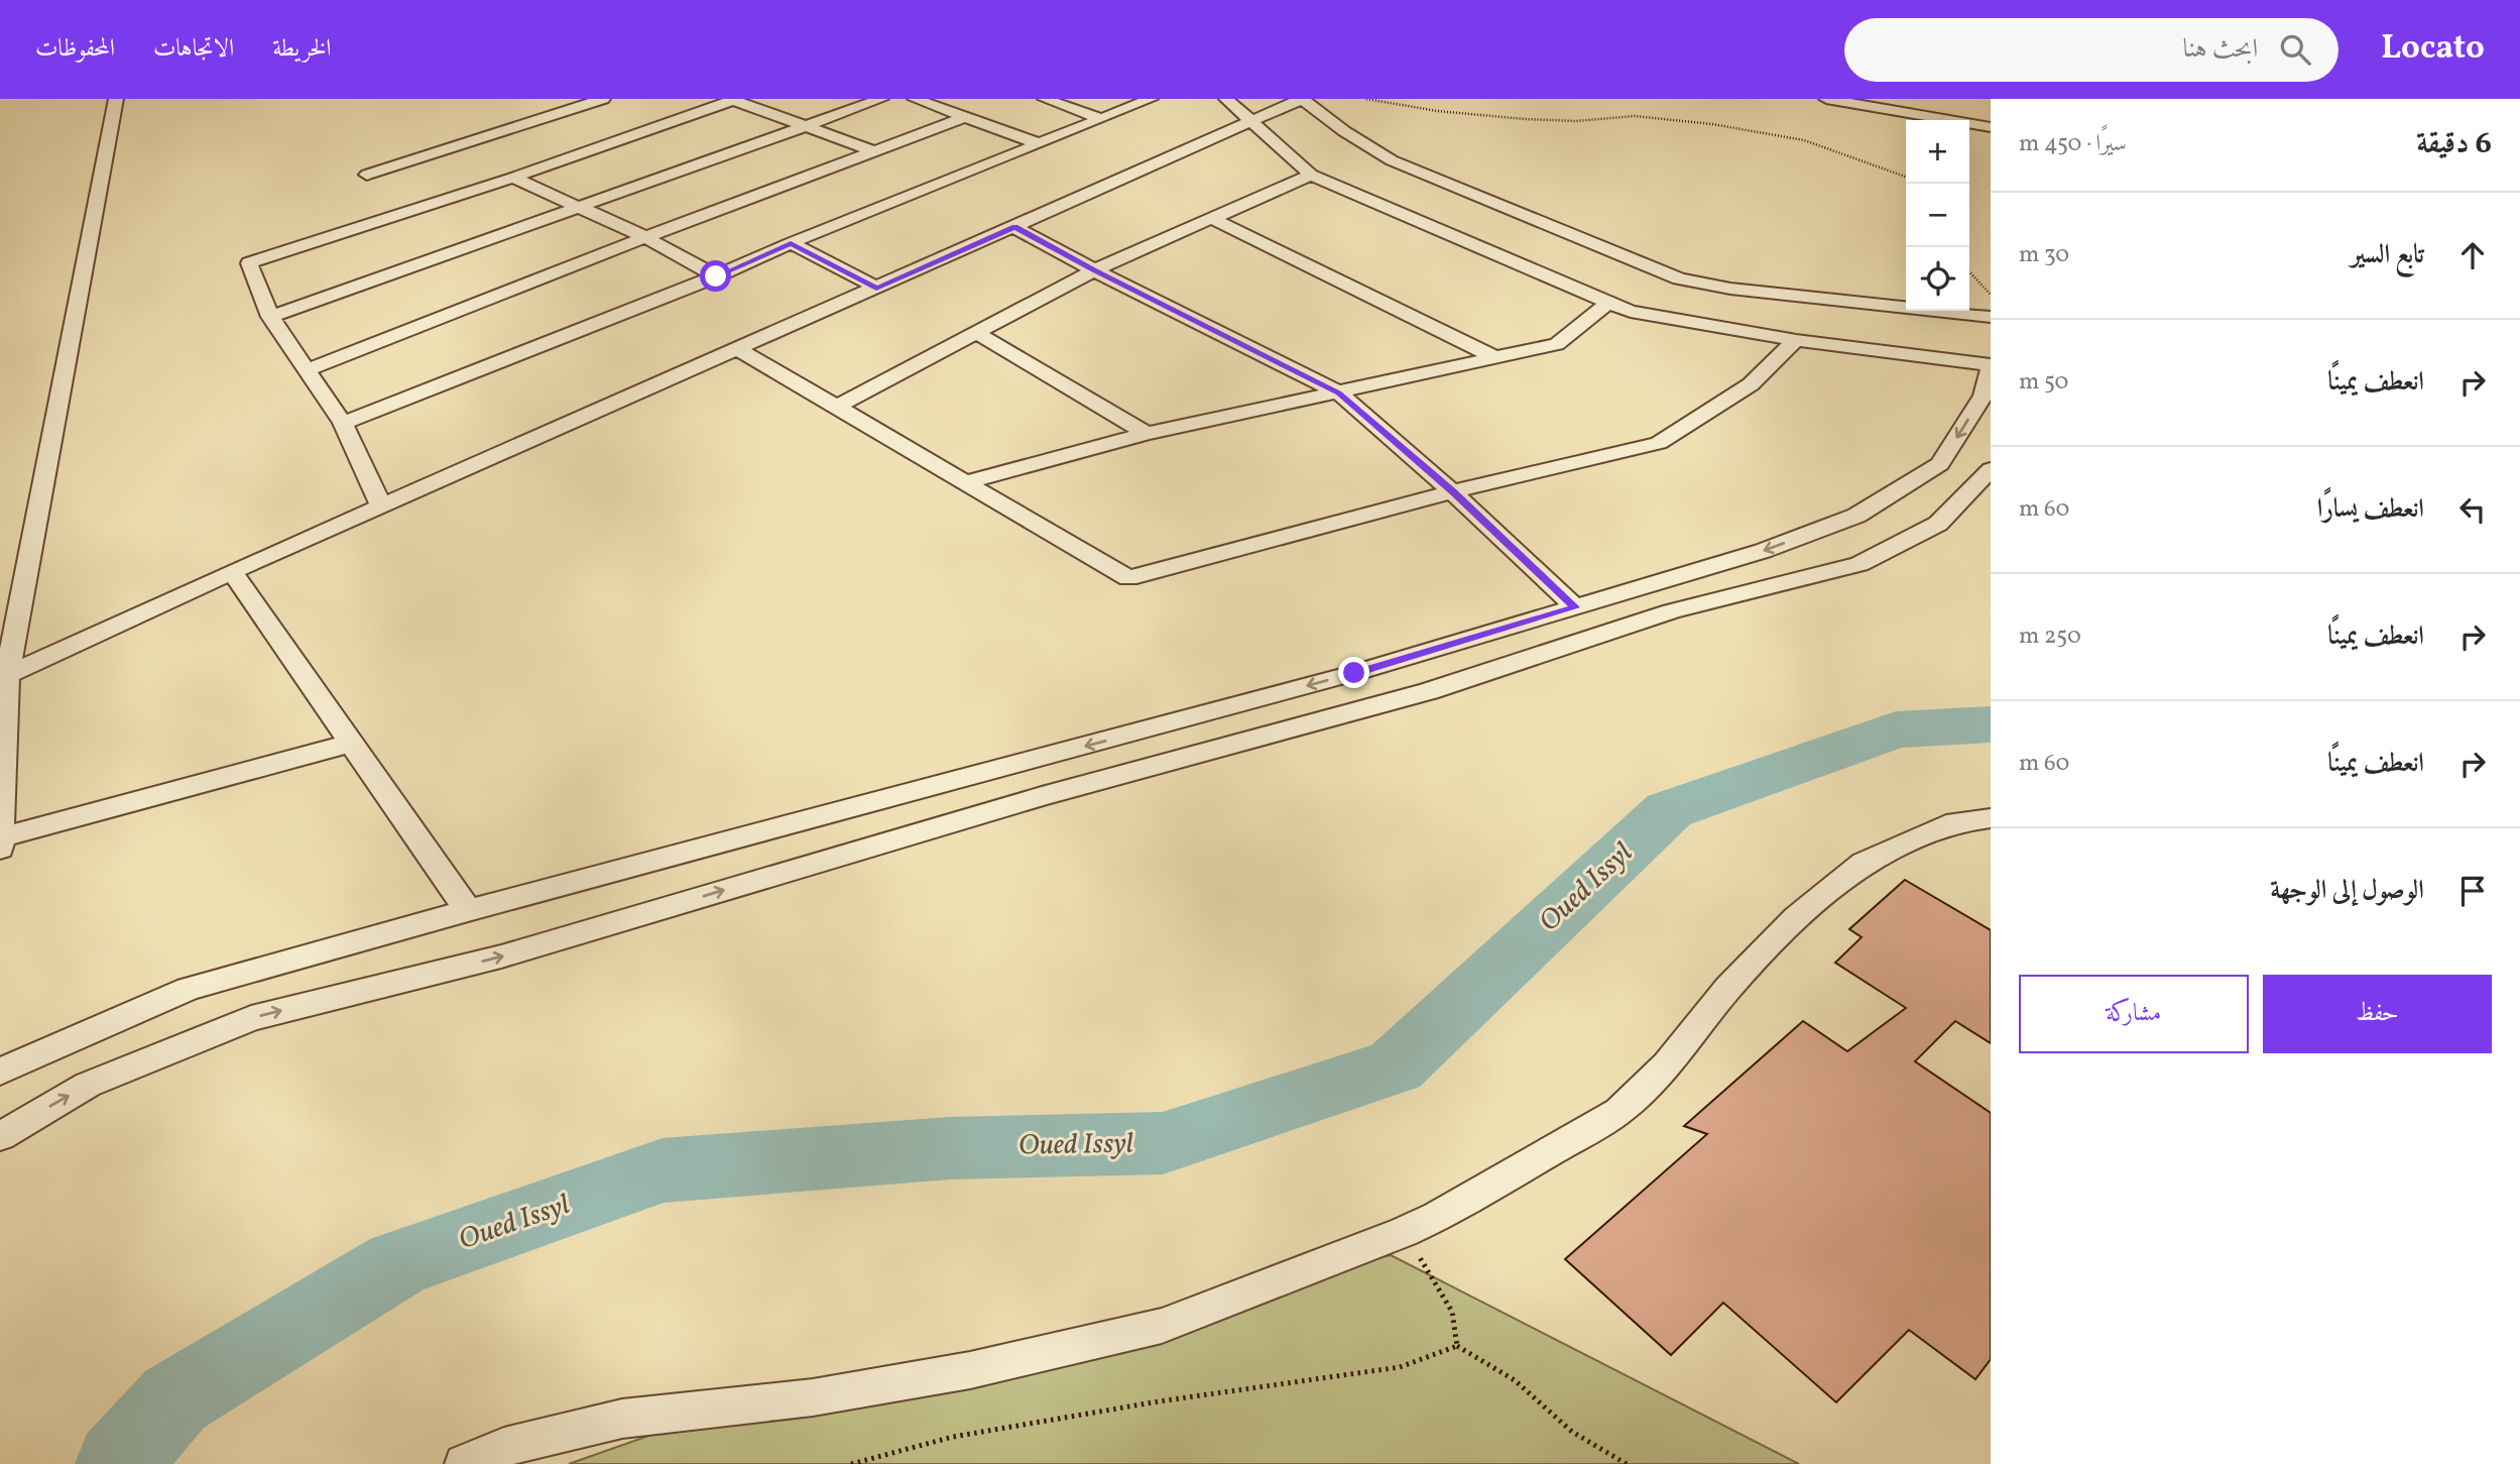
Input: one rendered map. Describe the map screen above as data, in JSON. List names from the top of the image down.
{
  "water": ["Oued Issyl"],
  "page": {
    "header": "Locato",
    "search": "ابحث هنا",
    "nav": ["الخريطة", "الاتجاهات", "المحفوظات"],
    "heading": ["6 دقيقة", "سيرًا · 450 m"],
    "map_buttons": ["+", "−"],
    "list": [
      ["تابع السير", "30 m"],
      ["انعطف يمينًا", "50 m"],
      ["انعطف يسارًا", "60 m"],
      ["انعطف يمينًا", "250 m"],
      ["انعطف يمينًا", "60 m"],
      "الوصول إلى الوجهة"
    ],
    "buttons": ["حفظ", "مشاركة"]
  }
}
